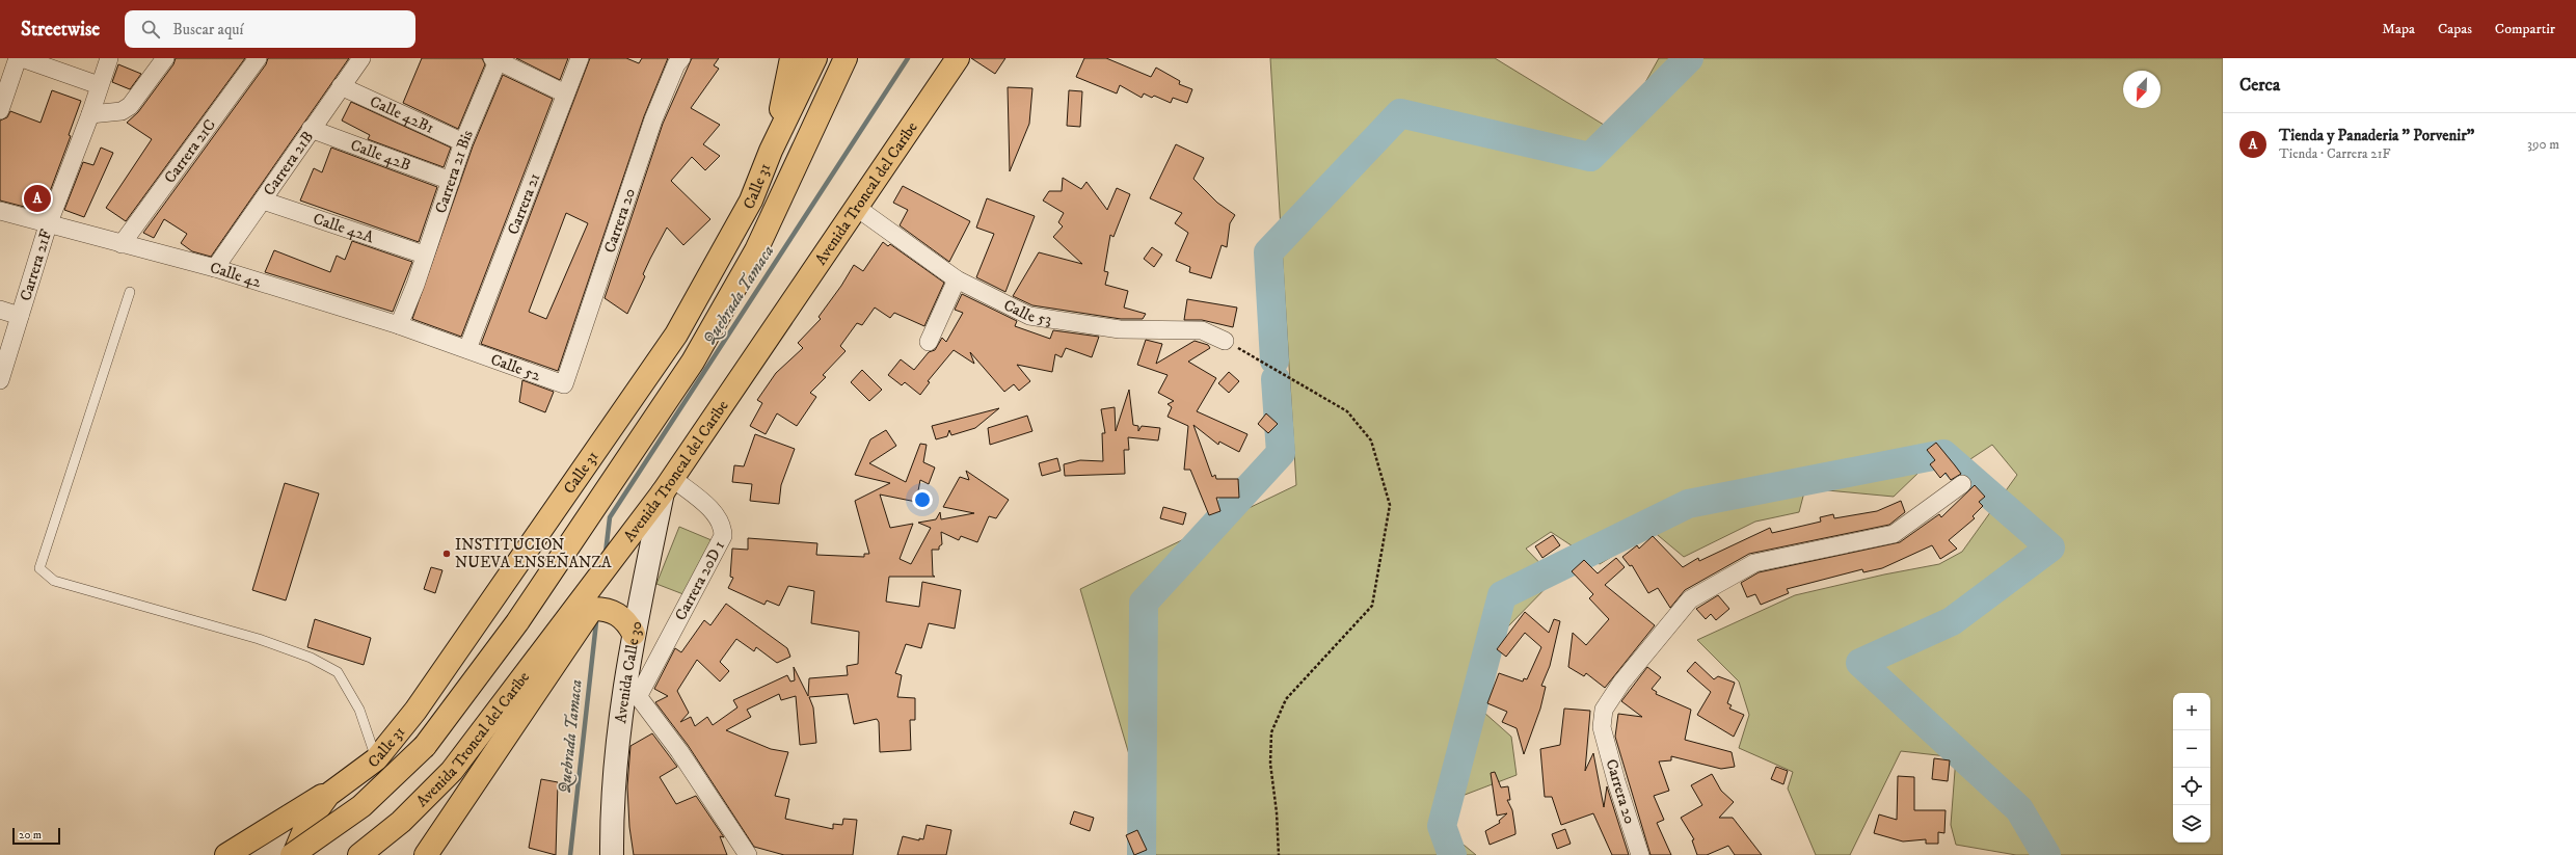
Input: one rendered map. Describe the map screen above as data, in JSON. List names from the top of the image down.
{
  "streets": {
    "main road": ["Calle 31", "Avenida Troncal del Caribe", "Avenida Calle 30"],
    "street": [
      "Calle 42B1",
      "Carrera 21C",
      "Calle 42B",
      "Carrera 21B",
      "Carrera 21 Bis",
      "Carrera 21",
      "Carrera 20",
      "Calle 42A",
      "Carrera 21F",
      "Calle 42",
      "Calle 53",
      "Calle 52",
      "Carrera 20D 1"
    ]
  },
  "crossings": [
    ["Calle 42B1", "Carrera 21B"],
    ["Calle 42B1", "Carrera 21 Bis"],
    ["Carrera 21C", "Calle 42"],
    ["Calle 42B", "Carrera 21B"],
    ["Calle 42B", "Carrera 21 Bis"],
    ["Carrera 21B", "Calle 42A"],
    ["Carrera 21B", "Calle 42"],
    ["Carrera 21 Bis", "Calle 42A"],
    ["Carrera 21 Bis", "Calle 42"],
    ["Calle 31", "Avenida Troncal del Caribe"],
    ["Avenida Troncal del Caribe", "Calle 53"],
    ["Avenida Troncal del Caribe", "Carrera 20D 1"],
    ["Avenida Troncal del Caribe", "Avenida Calle 30"],
    ["Carrera 21", "Calle 42"],
    ["Carrera 21", "Calle 52"],
    ["Carrera 20", "Calle 52"],
    ["Carrera 21F", "Calle 42"],
    ["Calle 42", "Calle 52"],
    ["Carrera 20D 1", "Avenida Calle 30"]
  ],
  "water": ["Quebrada Tamaca"],
  "places": ["INSTITUCION NUEVA ENSEÑANZA"],
  "scale_bar": "20 m",
  "north": "bottom left",
  "page": {
    "header": "Streetwise",
    "search": "Buscar aquí",
    "nav": ["Mapa", "Capas", "Compartir"],
    "heading": "Cerca",
    "list": [
      {
        "mark": "A",
        "name": "Tienda y Panaderia \" Porvenir\"",
        "note": "Tienda · Carrera 21F",
        "value": "390 m"
      }
    ],
    "pins": "A",
    "map_buttons": ["+", "−"],
    "scale": "20 m"
  }
}
